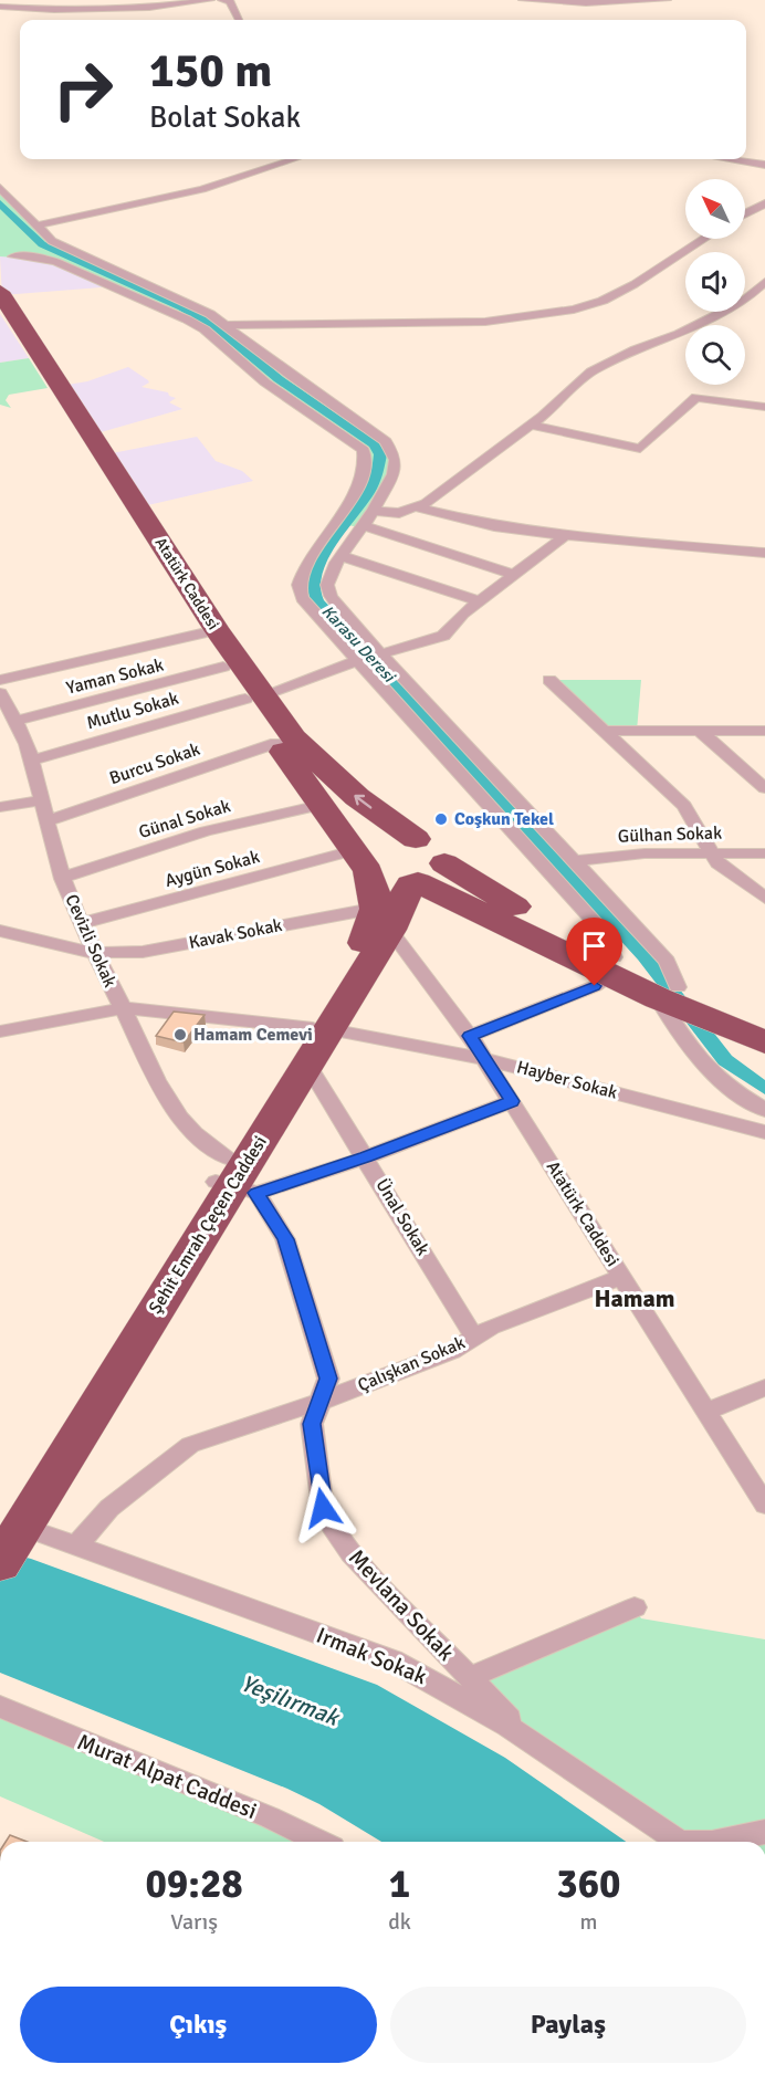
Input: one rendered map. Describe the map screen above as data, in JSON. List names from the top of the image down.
{
  "streets": {
    "highway": ["Atatürk Caddesi", "Şehit Emrah Çeçen Caddesi"],
    "street": [
      "Yaman Sokak",
      "Mutlu Sokak",
      "Burcu Sokak",
      "Günal Sokak",
      "Gülhan Sokak",
      "Aygün Sokak",
      "Kavak Sokak",
      "Cevizli Sokak",
      "Hayber Sokak",
      "Ünal Sokak",
      "Çalışkan Sokak",
      "Mevlana Sokak",
      "Irmak Sokak",
      "Murat Alpat Caddesi"
    ]
  },
  "crossings": [
    ["Atatürk Caddesi", "Yaman Sokak"],
    ["Atatürk Caddesi", "Mutlu Sokak"],
    ["Atatürk Caddesi", "Burcu Sokak"],
    ["Atatürk Caddesi", "Günal Sokak"],
    ["Atatürk Caddesi", "Aygün Sokak"],
    ["Atatürk Caddesi", "Kavak Sokak"],
    ["Atatürk Caddesi", "Hayber Sokak"],
    ["Atatürk Caddesi", "Şehit Emrah Çeçen Caddesi"],
    ["Atatürk Caddesi", "Çalışkan Sokak"],
    ["Yaman Sokak", "Cevizli Sokak"],
    ["Mutlu Sokak", "Cevizli Sokak"],
    ["Burcu Sokak", "Cevizli Sokak"],
    ["Günal Sokak", "Cevizli Sokak"],
    ["Aygün Sokak", "Kavak Sokak"],
    ["Aygün Sokak", "Cevizli Sokak"],
    ["Aygün Sokak", "Şehit Emrah Çeçen Caddesi"],
    ["Kavak Sokak", "Cevizli Sokak"],
    ["Kavak Sokak", "Şehit Emrah Çeçen Caddesi"],
    ["Cevizli Sokak", "Hayber Sokak"],
    ["Cevizli Sokak", "Şehit Emrah Çeçen Caddesi"],
    ["Cevizli Sokak", "Mevlana Sokak"],
    ["Hayber Sokak", "Şehit Emrah Çeçen Caddesi"],
    ["Ünal Sokak", "Şehit Emrah Çeçen Caddesi"],
    ["Ünal Sokak", "Çalışkan Sokak"],
    ["Şehit Emrah Çeçen Caddesi", "Mevlana Sokak"],
    ["Şehit Emrah Çeçen Caddesi", "Irmak Sokak"],
    ["Çalışkan Sokak", "Mevlana Sokak"],
    ["Çalışkan Sokak", "Irmak Sokak"],
    ["Mevlana Sokak", "Irmak Sokak"]
  ],
  "districts": ["Hamam"],
  "water": ["Karasu Deresi", "Yeşilırmak"],
  "places": ["Coşkun Tekel", "Hamam Cemevi"],
  "north": "top left",
  "page": {
    "turn": ["150 m", "Bolat Sokak"],
    "eta": [
      "09:28",
      "Varış",
      "1",
      "dk",
      "360",
      "m"
    ],
    "buttons": ["Çıkış", "Paylaş"]
  }
}
